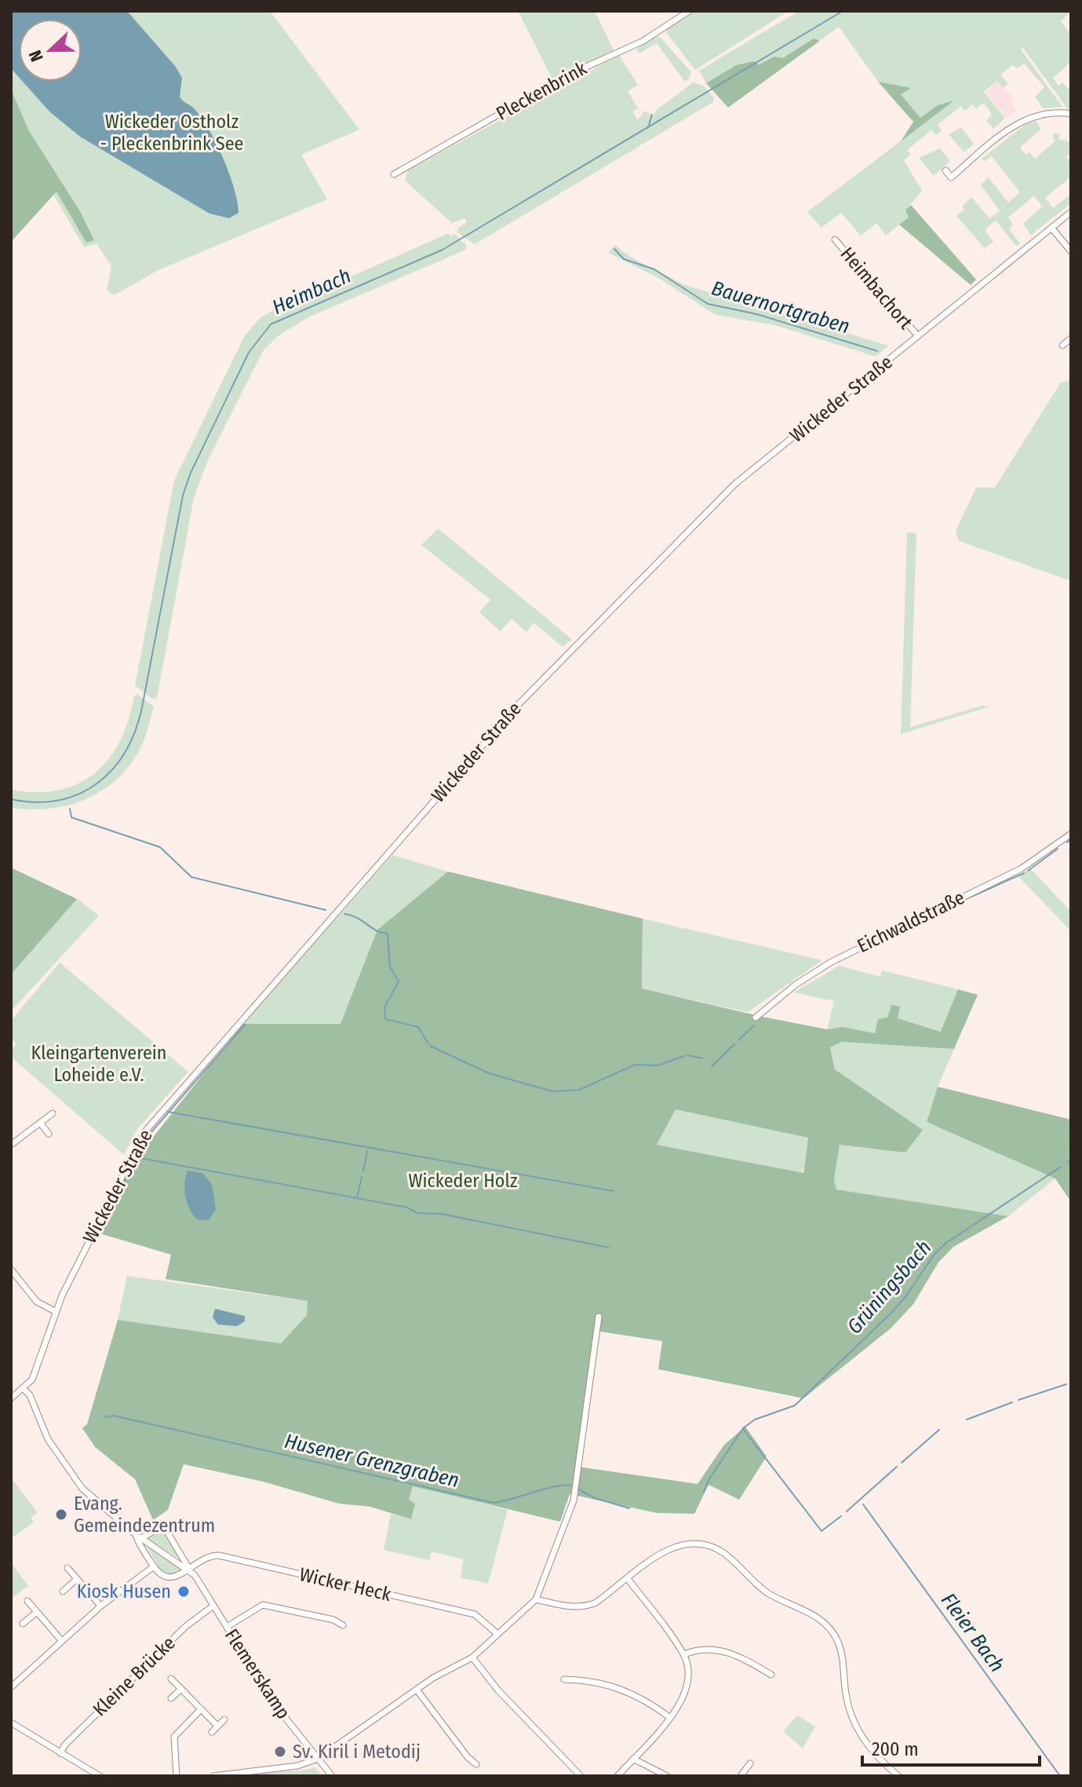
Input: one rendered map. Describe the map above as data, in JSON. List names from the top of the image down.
{
  "streets": {
    "street": [
      "Pleckenbrink",
      "Heimbachort",
      "Wickeder Straße",
      "Eichwaldstraße",
      "Wicker Heck",
      "Flemerskamp",
      "Kleine Brücke"
    ]
  },
  "crossings": [
    ["Heimbachort", "Wickeder Straße"],
    ["Wickeder Straße", "Flemerskamp"],
    ["Wicker Heck", "Flemerskamp"],
    ["Flemerskamp", "Kleine Brücke"]
  ],
  "water": [
    "Heimbach",
    "Bauernortgraben",
    "Grüningsbach",
    "Husener Grenzgraben",
    "Fleier Bach"
  ],
  "parks": ["Wickeder Ostholz - Pleckenbrink See", "Kleingartenverein Loheide e.V.", "Wickeder Holz"],
  "places": ["Evang. Gemeindezentrum", "Kiosk Husen", "Sv. Kiril i Metodij"],
  "scale_bar": "200 m",
  "north": "left"
}
